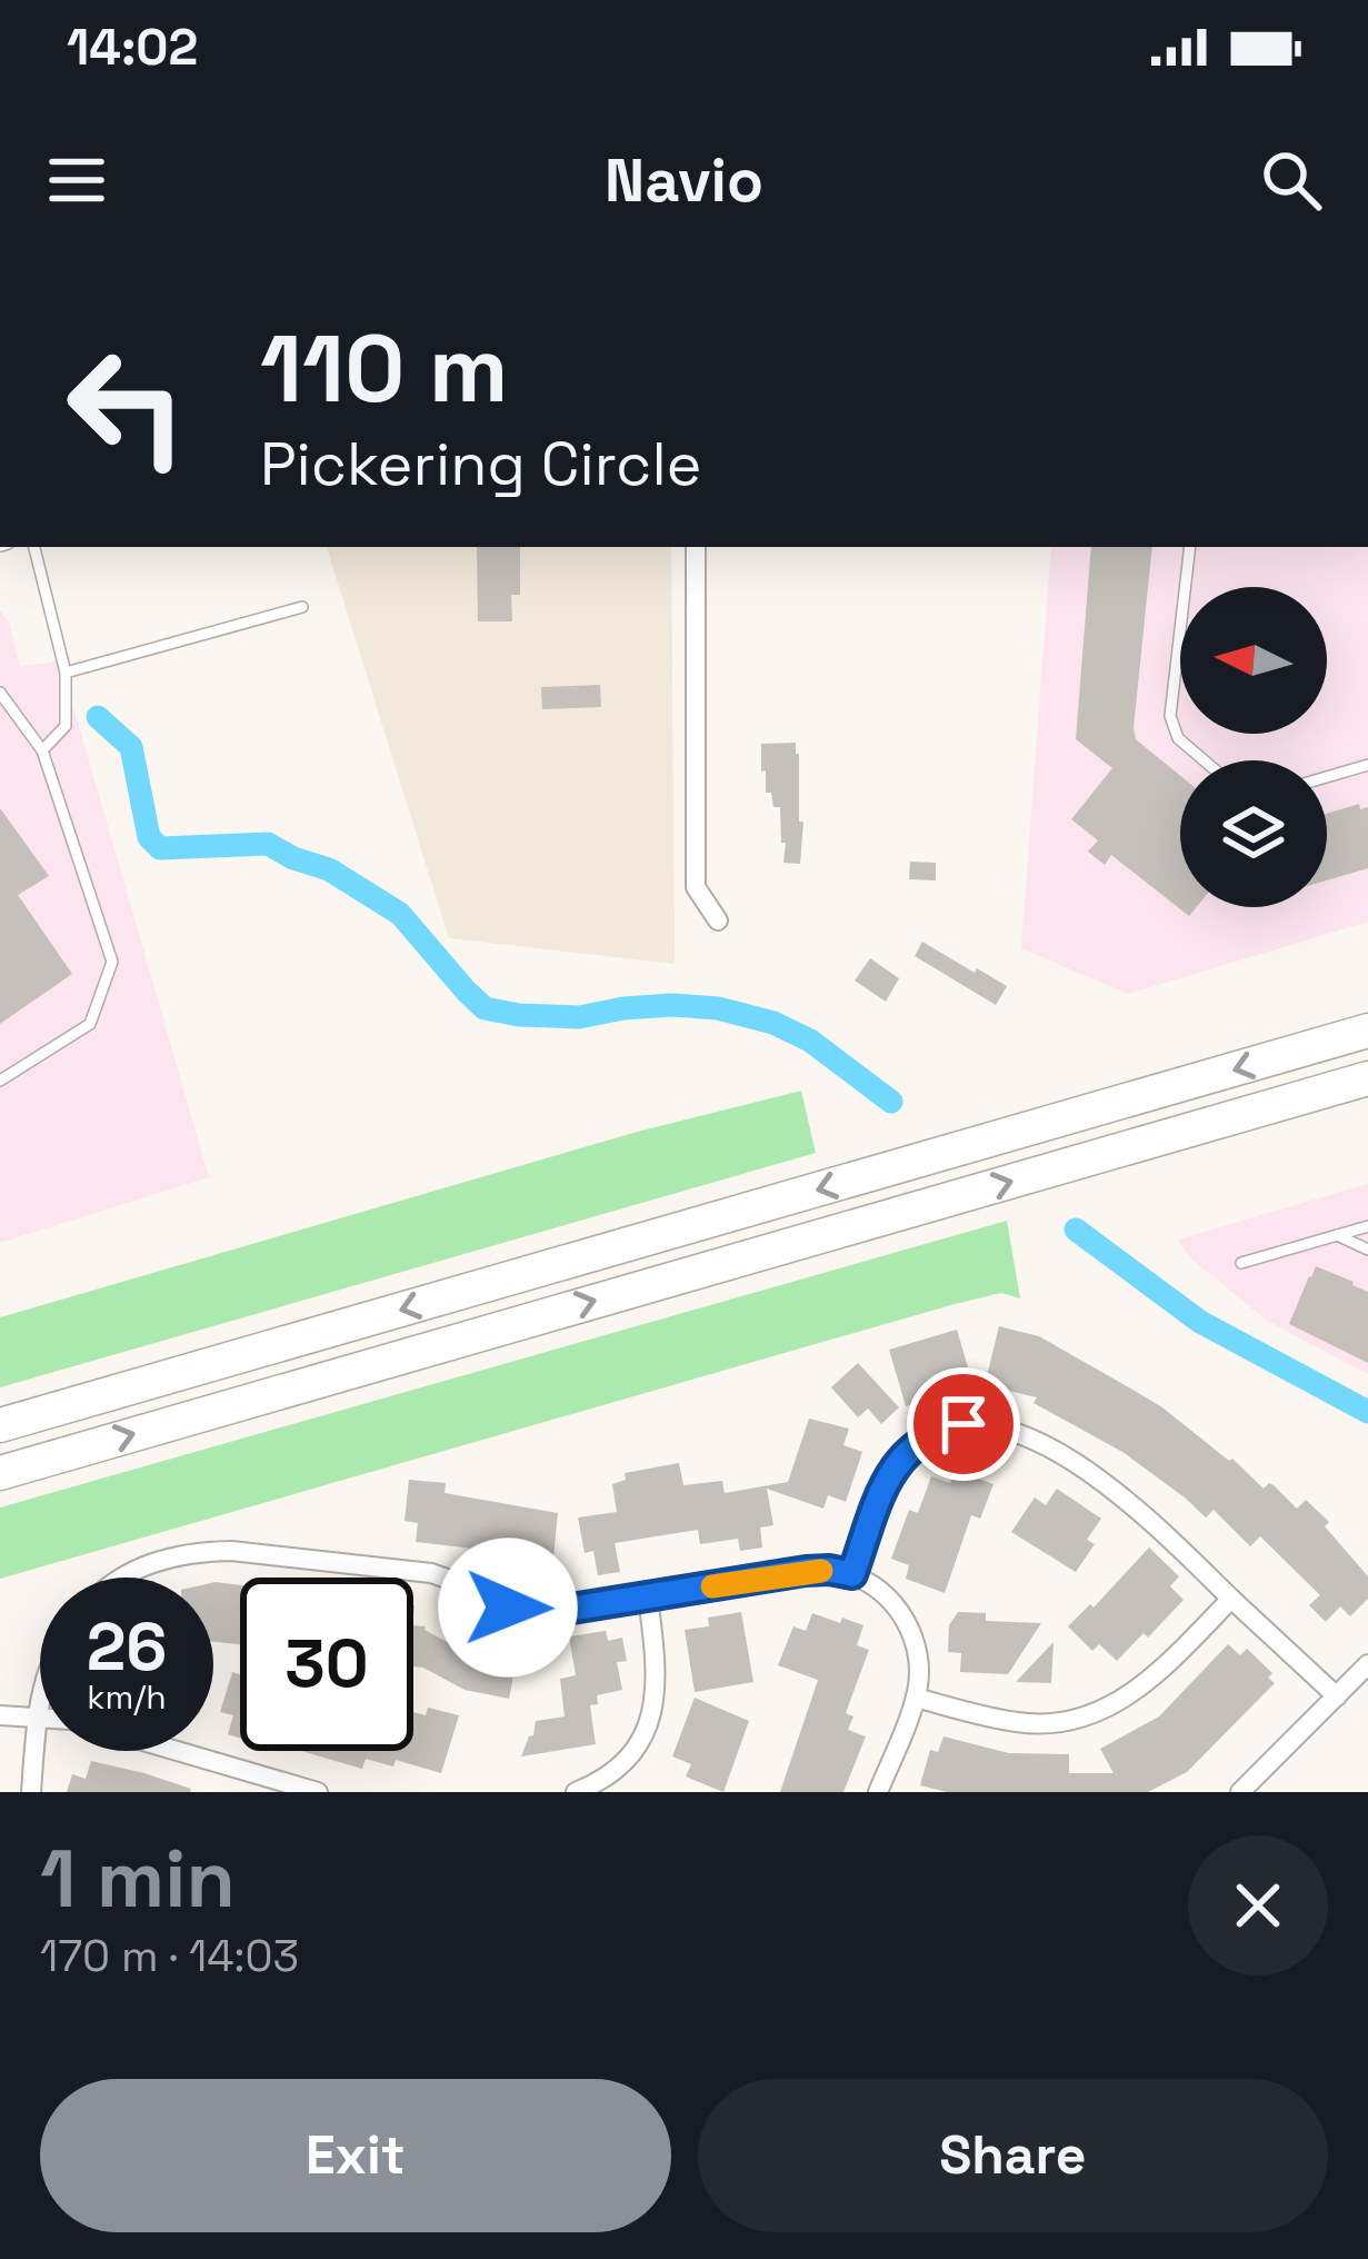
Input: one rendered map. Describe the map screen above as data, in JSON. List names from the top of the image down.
{
  "north": "left",
  "page": {
    "status": "14:02",
    "header": "Navio",
    "turn": ["110 m", "Pickering Circle"],
    "speed": "26 km/h",
    "limit": "30",
    "heading": ["1 min", "170 m · 14:03"],
    "buttons": ["Exit", "Share"]
  }
}
